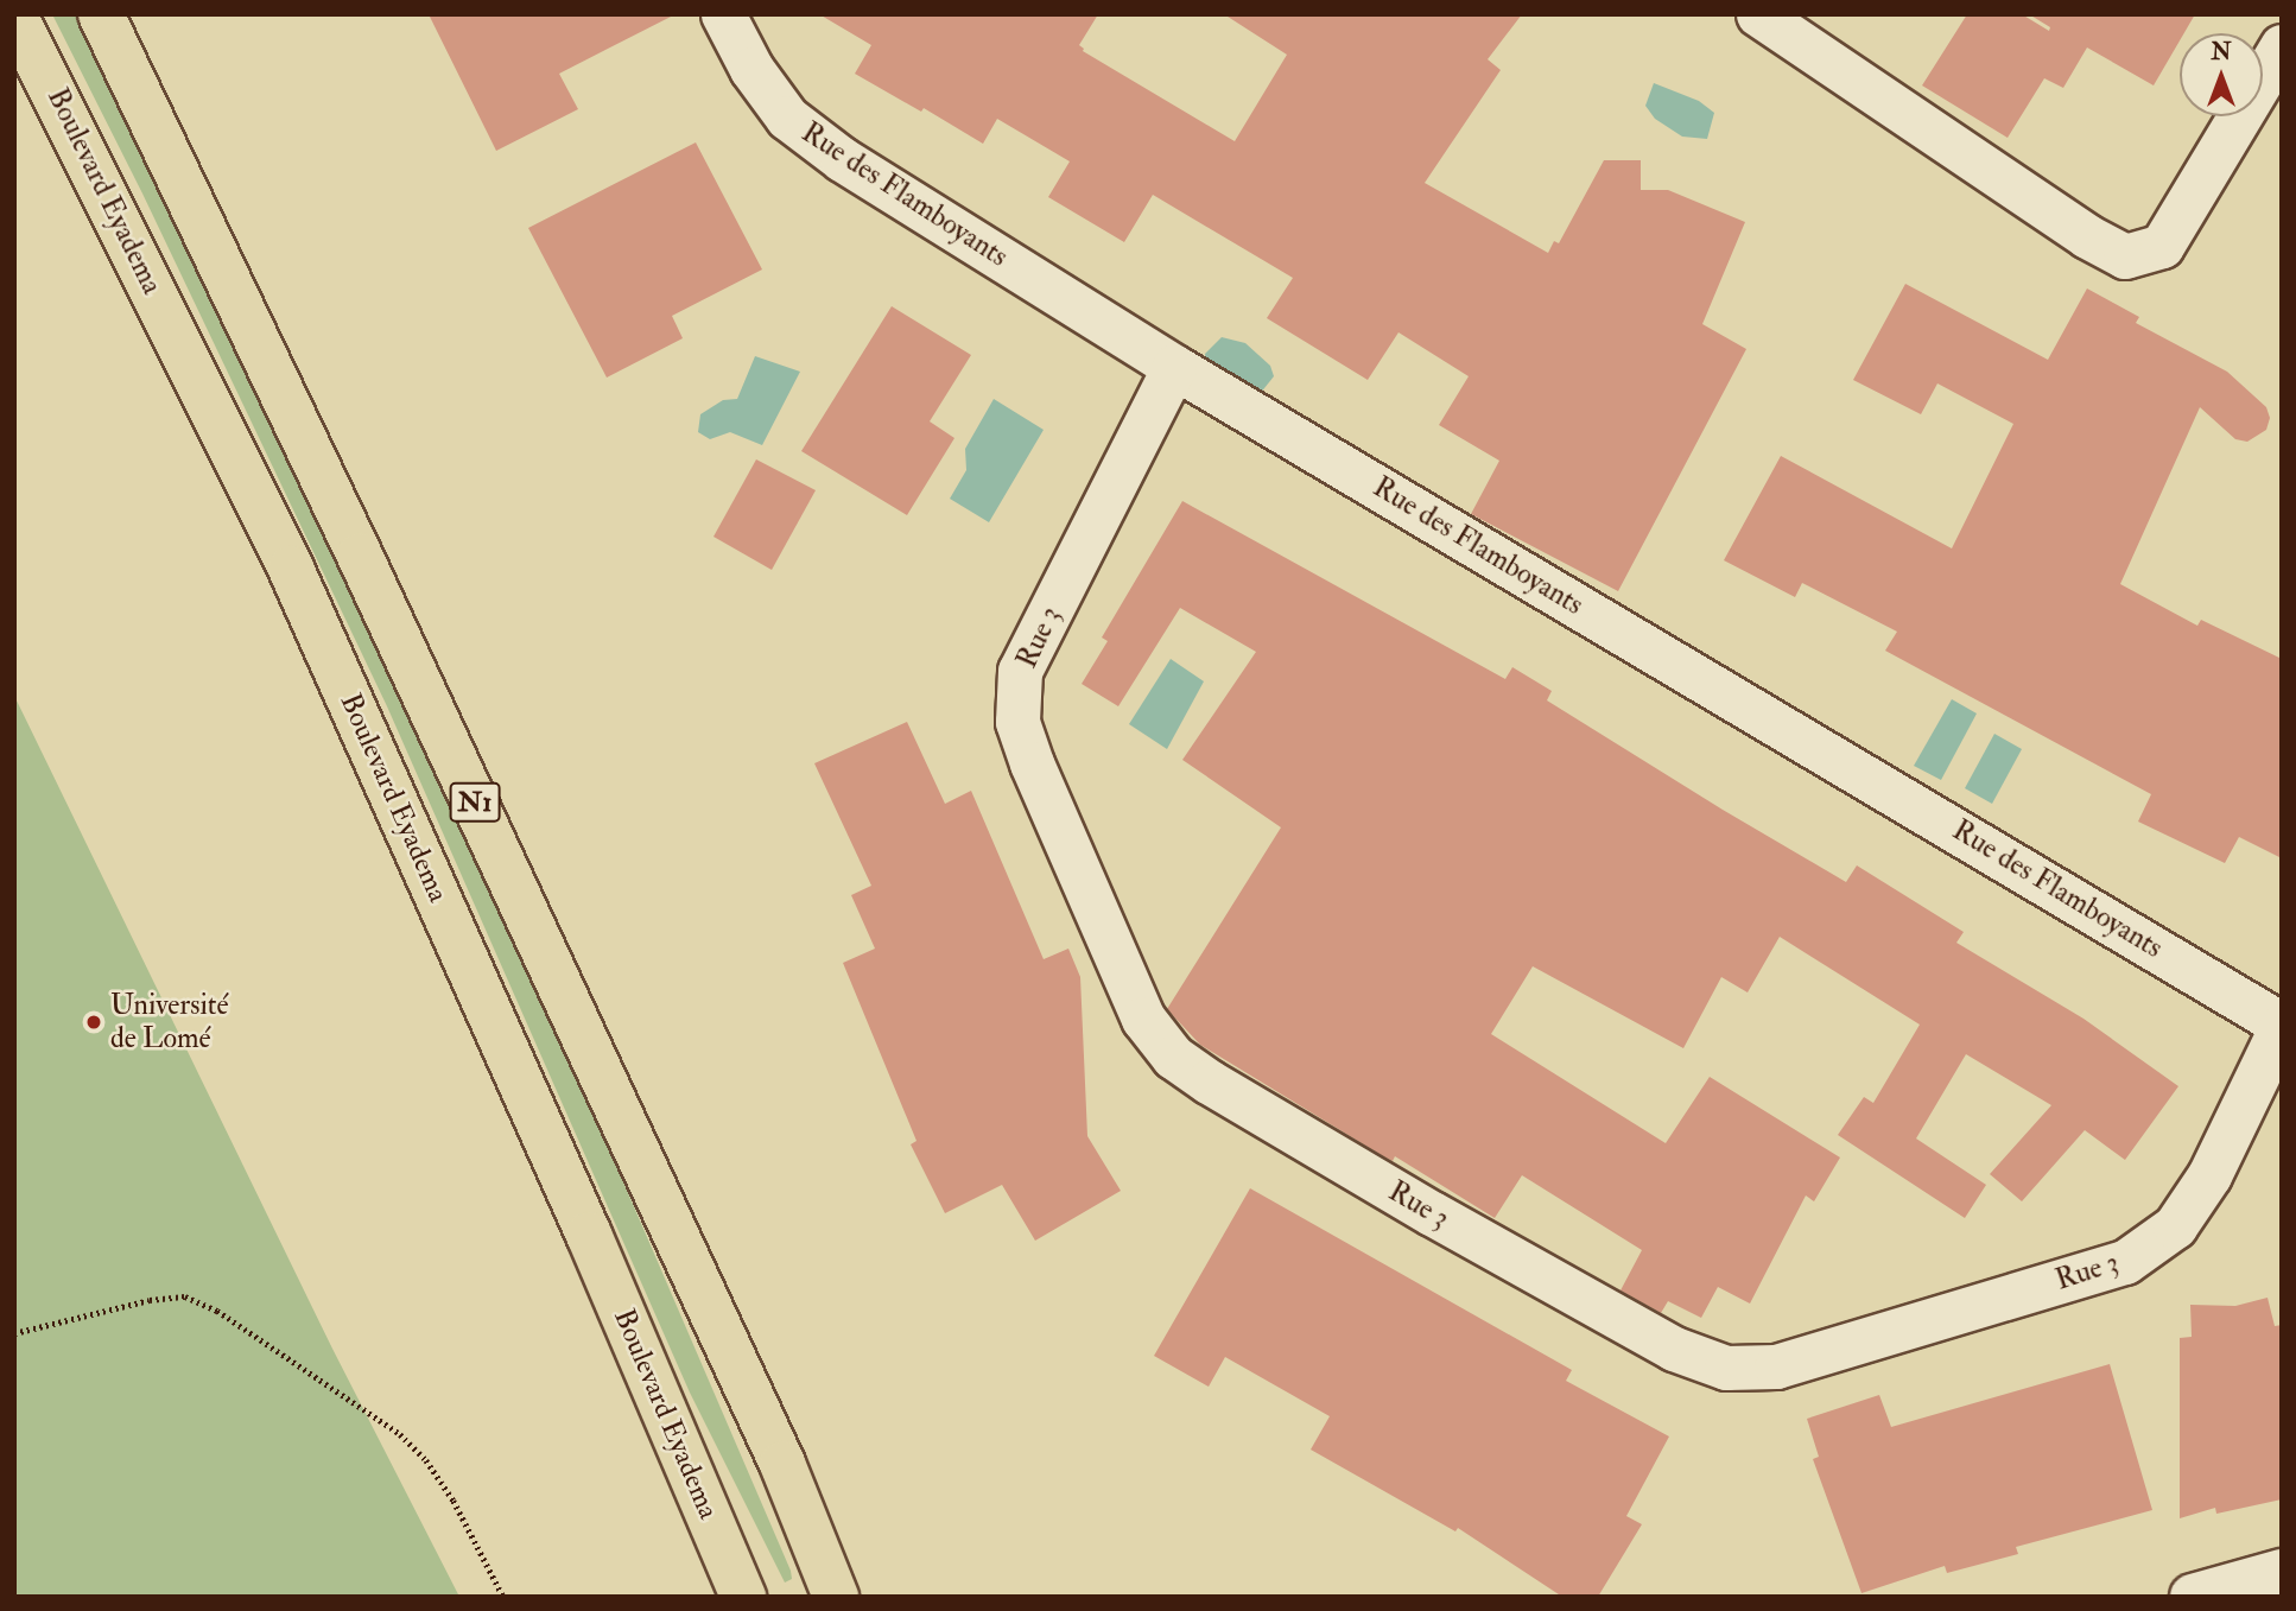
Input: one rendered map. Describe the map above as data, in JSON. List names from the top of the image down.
{
  "streets": {
    "highway": ["Boulevard Eyadema", "N1"],
    "street": ["Rue des Flamboyants", "Rue 3"]
  },
  "crossings": [
    ["Rue des Flamboyants", "Rue 3"]
  ],
  "places": ["Université de Lomé"],
  "north": "top"
}
